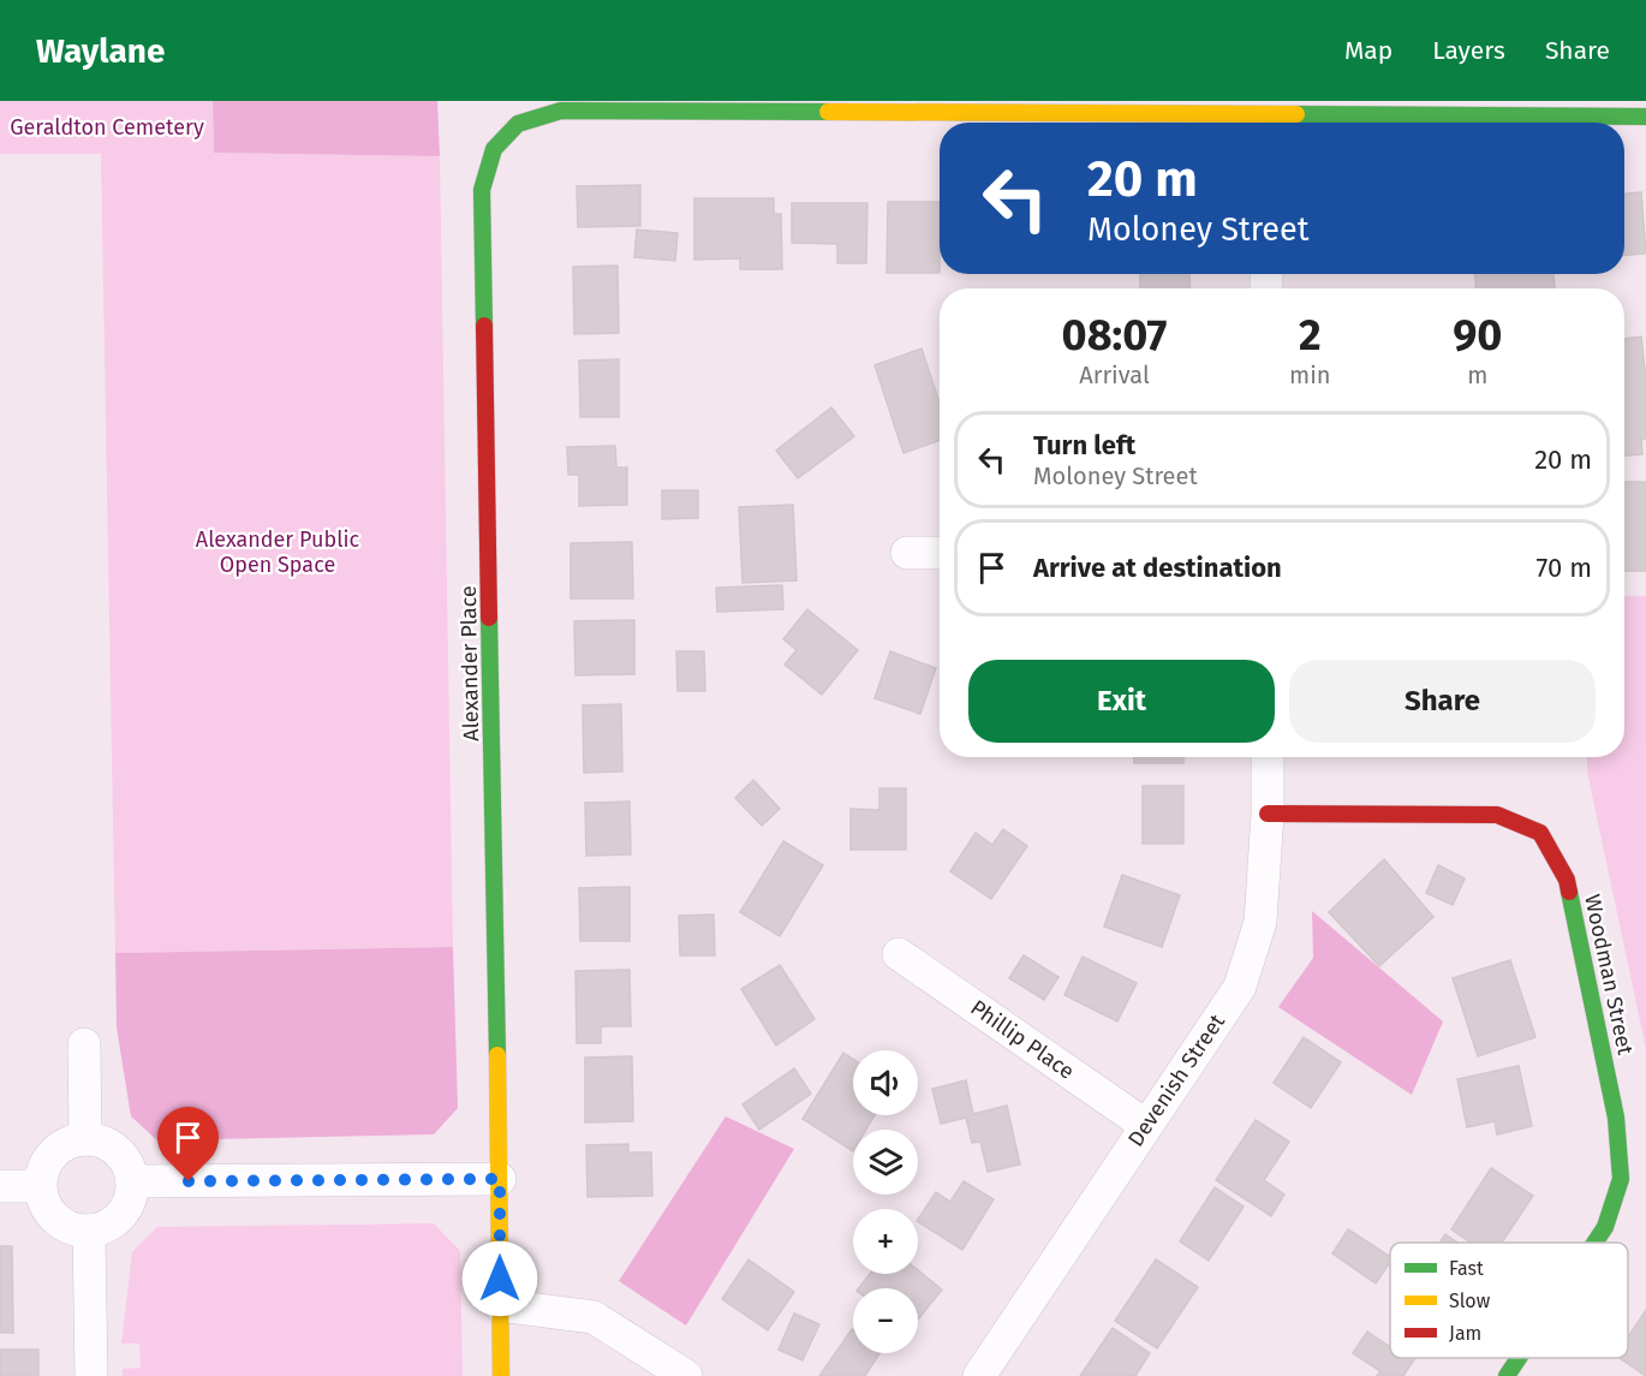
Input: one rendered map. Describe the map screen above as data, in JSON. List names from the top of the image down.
{
  "streets": {
    "street": [
      "Alexander Place",
      "Woodman Street",
      "Phillip Place",
      "Devenish Street"
    ]
  },
  "crossings": [
    ["Woodman Street", "Devenish Street"],
    ["Phillip Place", "Devenish Street"]
  ],
  "parks": ["Geraldton Cemetery", "Alexander Public Open Space"],
  "legend": ["Fast", "Slow", "Jam"],
  "page": {
    "header": "Waylane",
    "nav": ["Map", "Layers", "Share"],
    "turn": ["20 m", "Moloney Street"],
    "eta": [
      "08:07",
      "Arrival",
      "2",
      "min",
      "90",
      "m"
    ],
    "list": [
      {
        "name": "Turn left",
        "note": "Moloney Street",
        "value": "20 m"
      },
      {
        "name": "Arrive at destination",
        "value": "70 m"
      }
    ],
    "buttons": ["Exit", "Share"],
    "map_buttons": ["+", "−"]
  }
}
